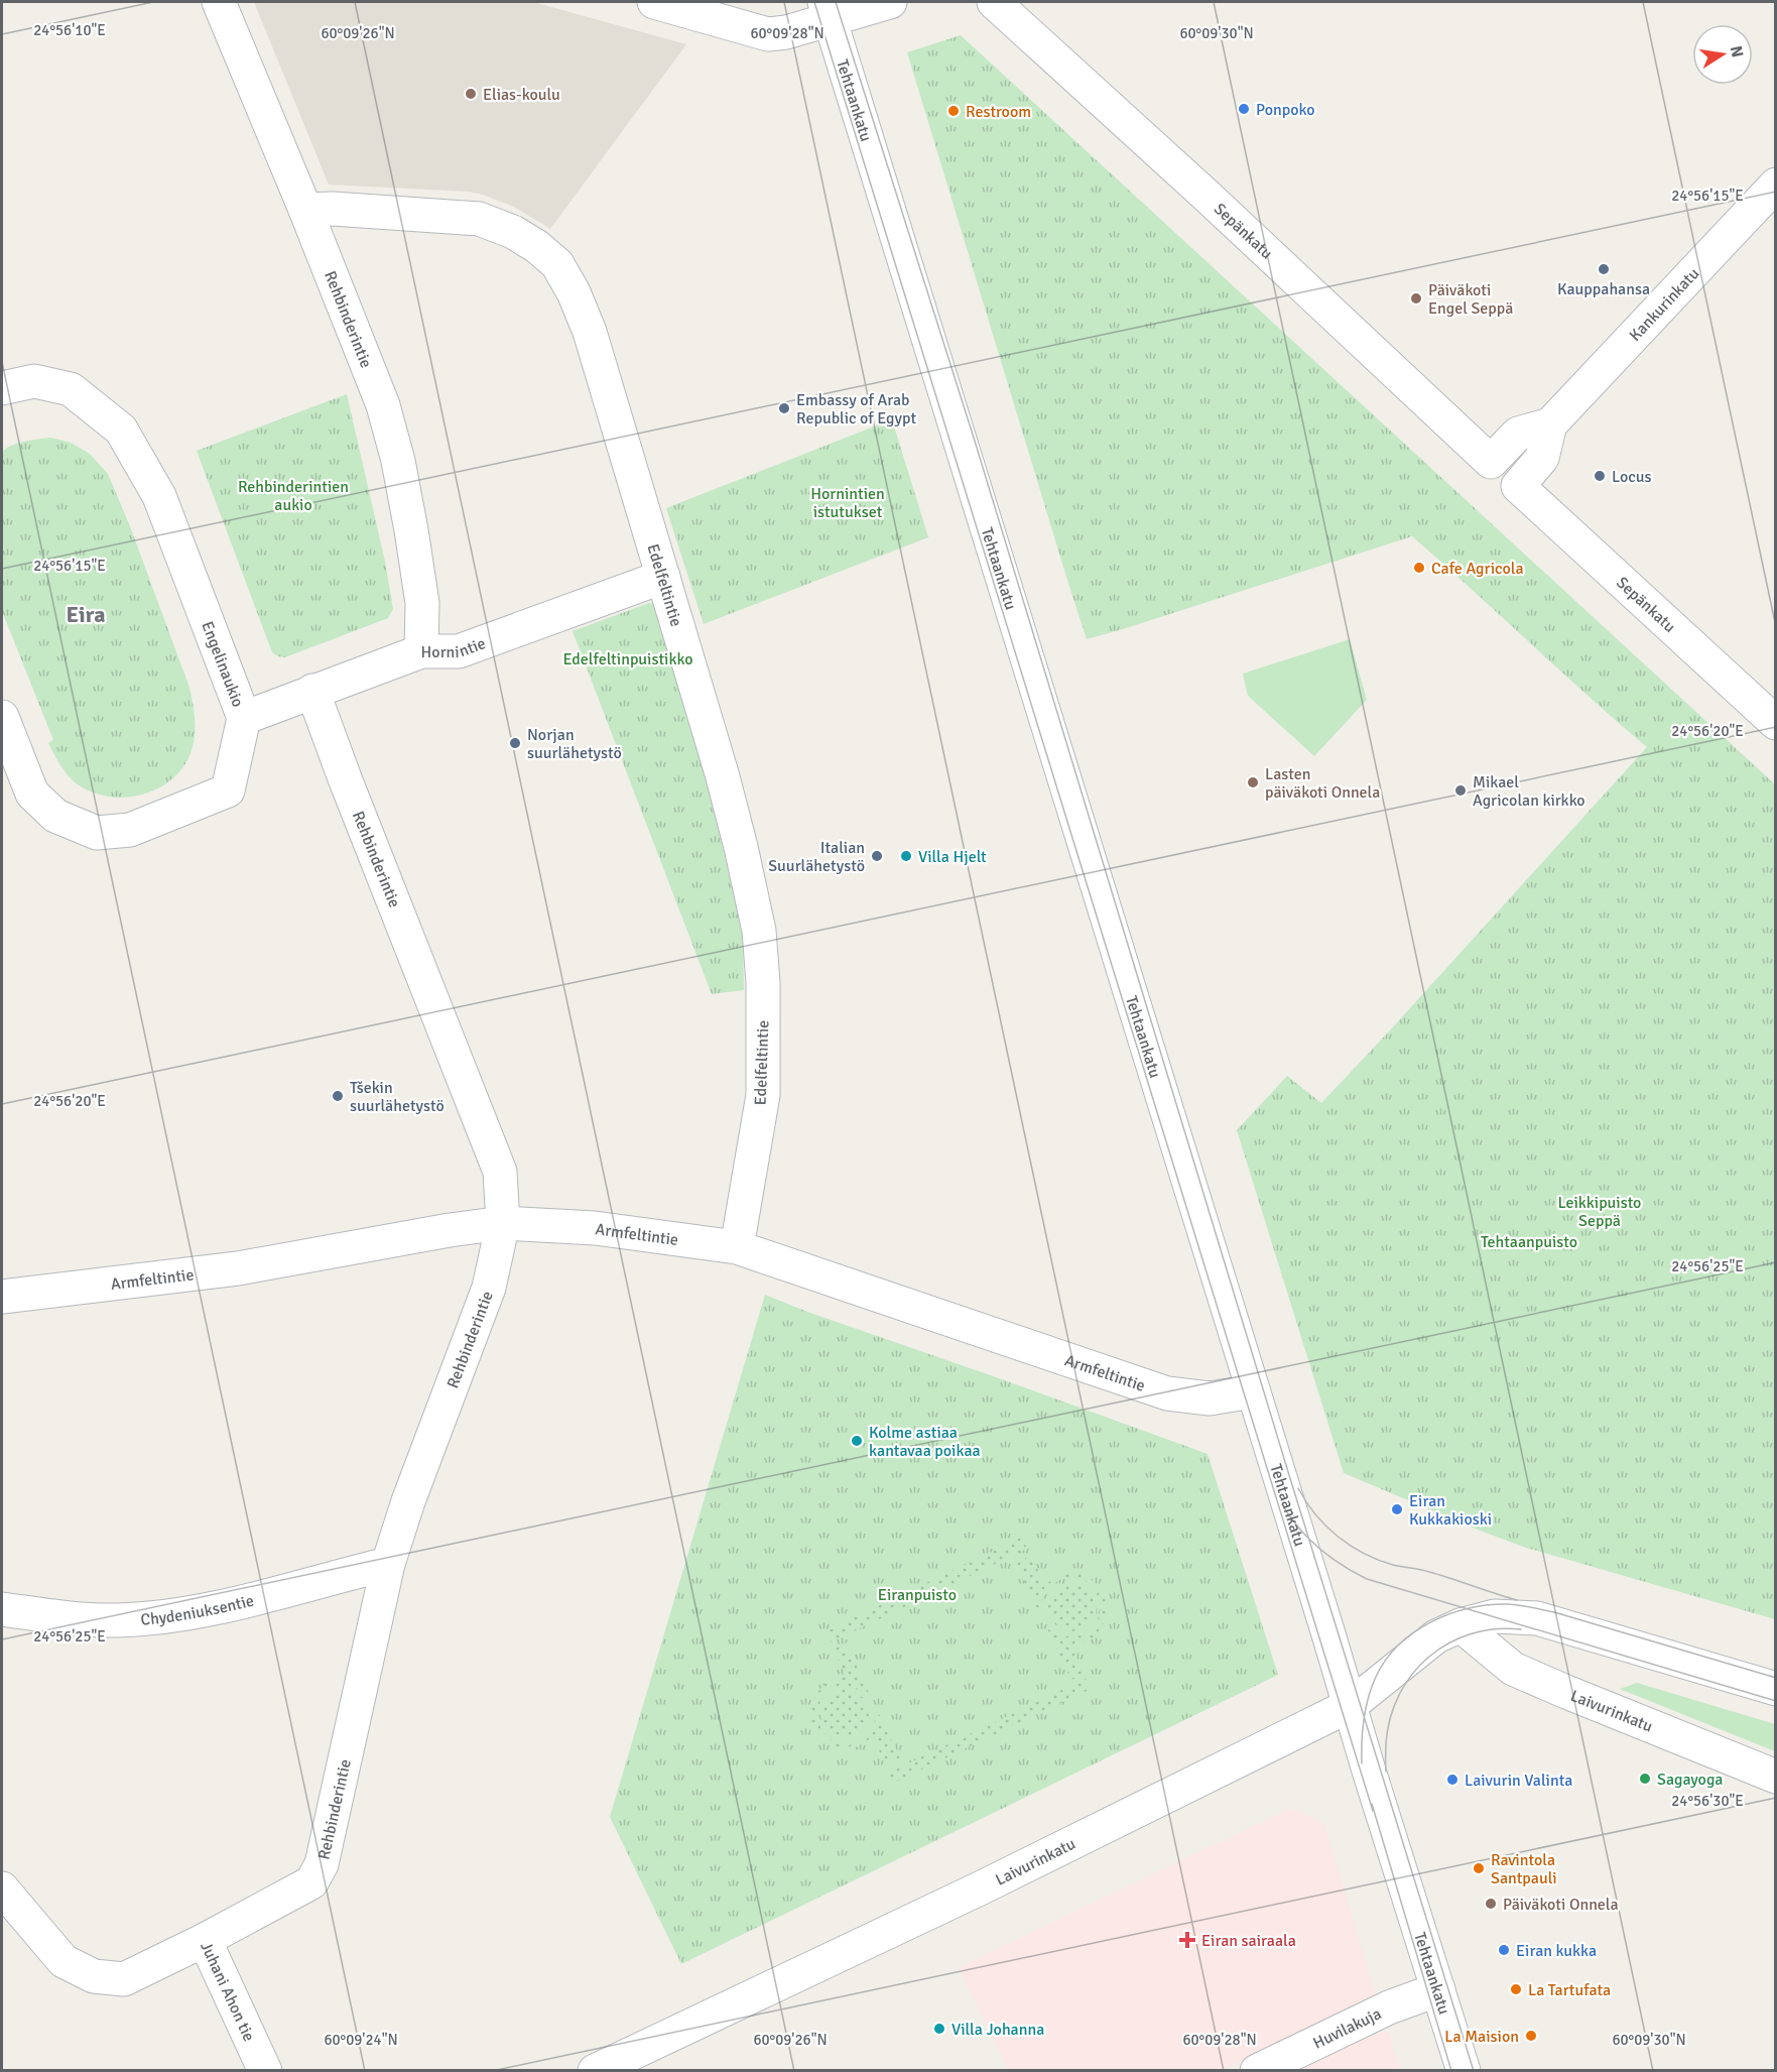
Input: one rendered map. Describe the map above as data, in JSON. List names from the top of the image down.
{
  "streets": {
    "street": [
      "Tehtaankatu",
      "Sepänkatu",
      "Kankurinkatu",
      "Rehbinderintie",
      "Edelfeltintie",
      "Hornintie",
      "Engelinaukio",
      "Armfeltintie",
      "Chydeniuksentie",
      "Laivurinkatu",
      "Juhani Ahon tie",
      "Huvilakuja"
    ]
  },
  "crossings": [
    ["Tehtaankatu", "Armfeltintie"],
    ["Tehtaankatu", "Laivurinkatu"],
    ["Tehtaankatu", "Huvilakuja"],
    ["Sepänkatu", "Kankurinkatu"],
    ["Rehbinderintie", "Edelfeltintie"],
    ["Rehbinderintie", "Hornintie"],
    ["Rehbinderintie", "Armfeltintie"],
    ["Rehbinderintie", "Chydeniuksentie"],
    ["Rehbinderintie", "Juhani Ahon tie"],
    ["Edelfeltintie", "Hornintie"],
    ["Edelfeltintie", "Armfeltintie"],
    ["Hornintie", "Engelinaukio"]
  ],
  "districts": ["Eira"],
  "parks": [
    "Rehbinderintien aukio",
    "Hornintien istutukset",
    "Edelfeltinpuistikko",
    "Leikkipuisto Seppä",
    "Tehtaanpuisto",
    "Eiranpuisto"
  ],
  "places": {
    "other": [
      "Elias-koulu",
      "Ponpoko",
      "Restroom",
      "Kauppahansa",
      "Päiväkoti Engel Seppä",
      "Embassy of Arab Republic of Egypt",
      "Locus",
      "Cafe Agricola",
      "Norjan suurlähetystö",
      "Lasten päiväkoti Onnela",
      "Mikael Agricolan kirkko",
      "Italian Suurlähetystö",
      "Villa Hjelt",
      "Tšekin suurlähetystö",
      "Kolme astiaa kantavaa poikaa",
      "Eiran Kukkakioski",
      "Sagayoga",
      "Laivurin Valinta",
      "Ravintola Santpauli",
      "Päiväkoti Onnela",
      "Eiran kukka",
      "La Tartufata",
      "Villa Johanna",
      "La Maision"
    ],
    "health": ["Eiran sairaala"]
  },
  "north": "right",
  "coordinates": [
    "24°56'10\"E",
    "60°09'26\"N",
    "60°09'28\"N",
    "60°09'30\"N",
    "24°56'15\"E",
    "24°56'20\"E",
    "24°56'25\"E",
    "24°56'30\"E",
    "60°09'24\"N"
  ]
}
